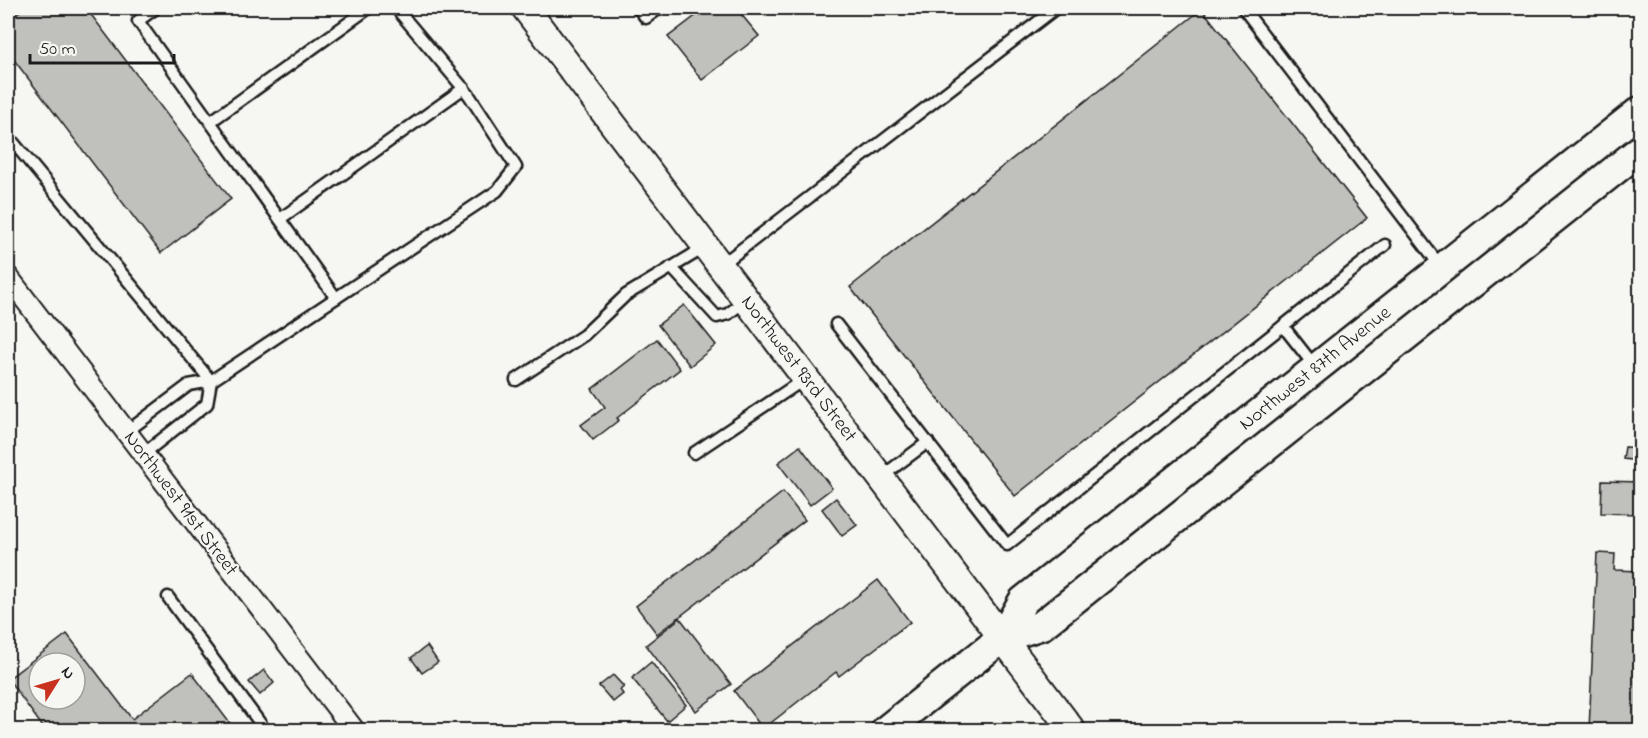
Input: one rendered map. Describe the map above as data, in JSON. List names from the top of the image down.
{
  "streets": {
    "main road": ["Northwest 87th Avenue"],
    "street": ["Northwest 93rd Street", "Northwest 91st Street"]
  },
  "crossings": [
    ["Northwest 93rd Street", "Northwest 87th Avenue"]
  ],
  "scale_bar": "50 m",
  "north": "top right"
}
